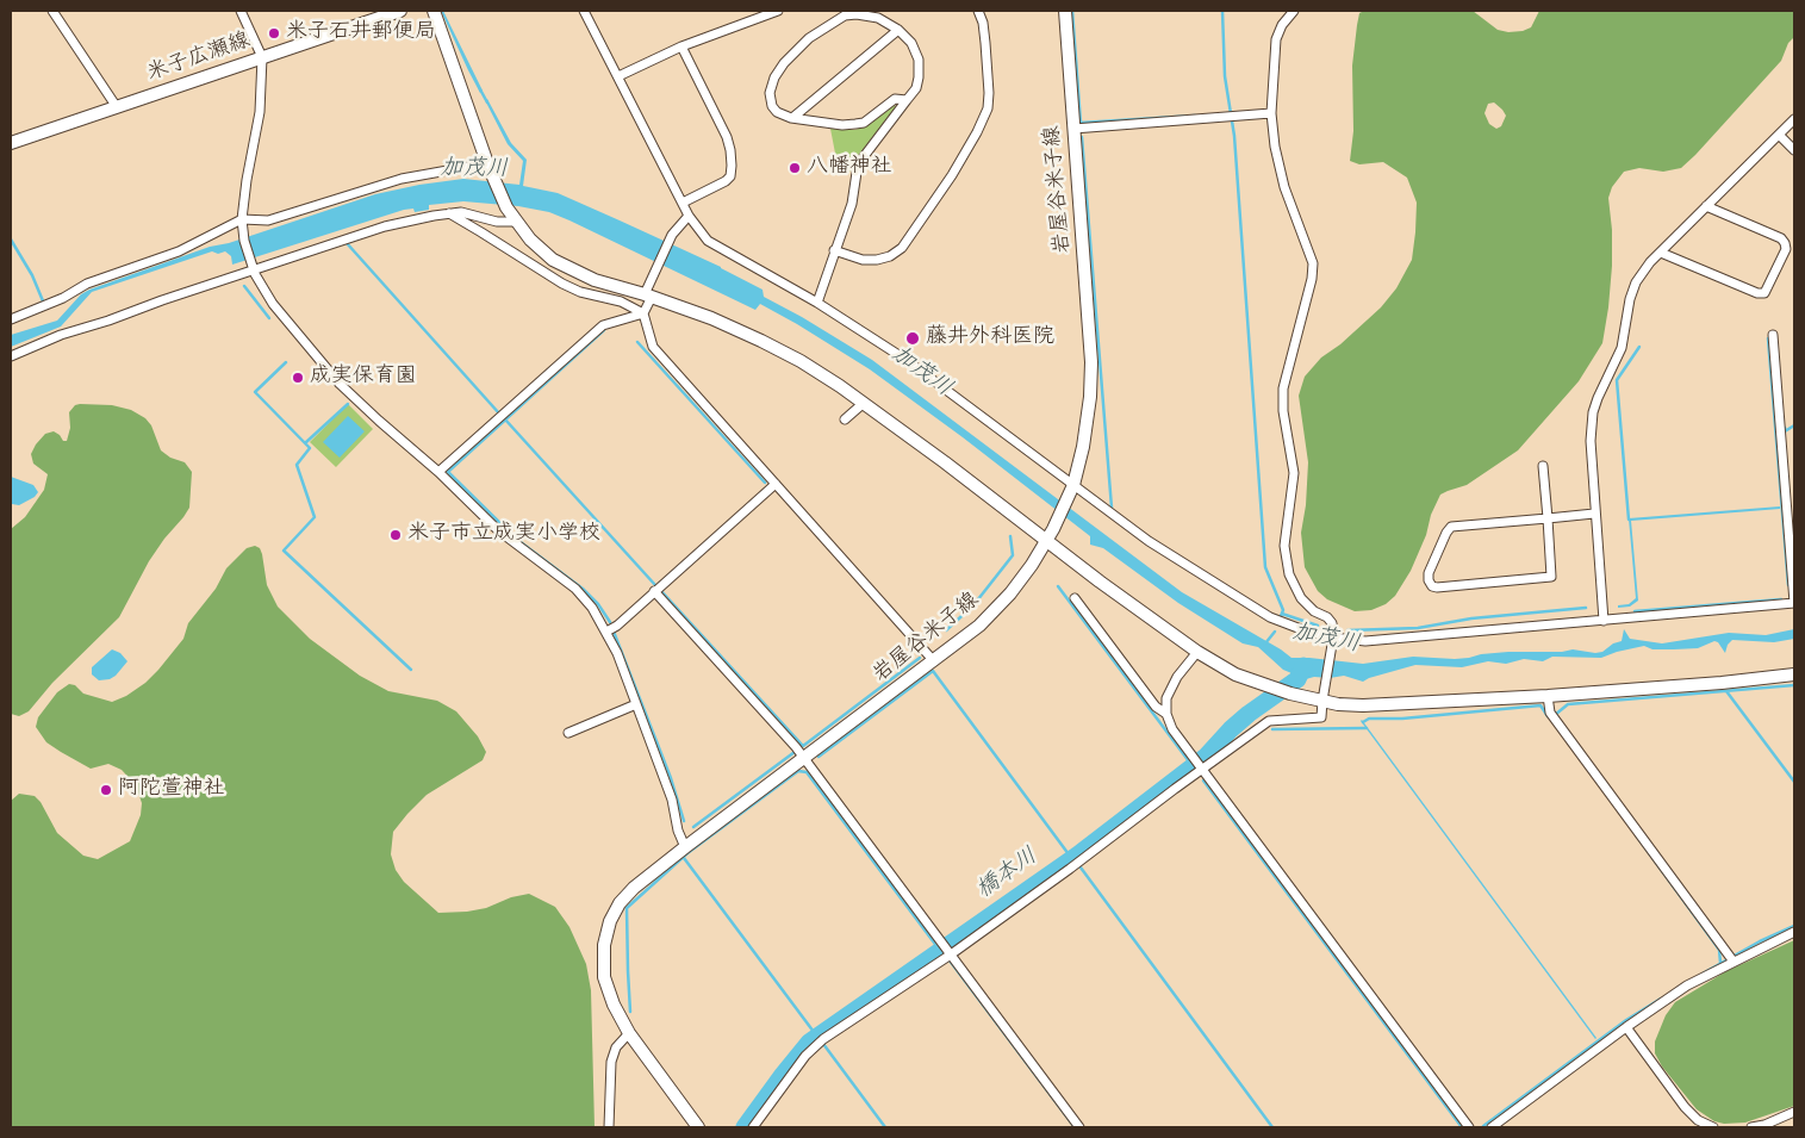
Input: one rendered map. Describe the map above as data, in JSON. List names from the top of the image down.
{
  "streets": {
    "main road": ["米子広瀬線", "岩屋谷米子線"]
  },
  "water": ["加茂川", "橋本川"],
  "places": [
    "米子石井郵便局",
    "八幡神社",
    "藤井外科医院",
    "成実保育園",
    "米子市立成実小学校",
    "阿陀萱神社"
  ]
}
